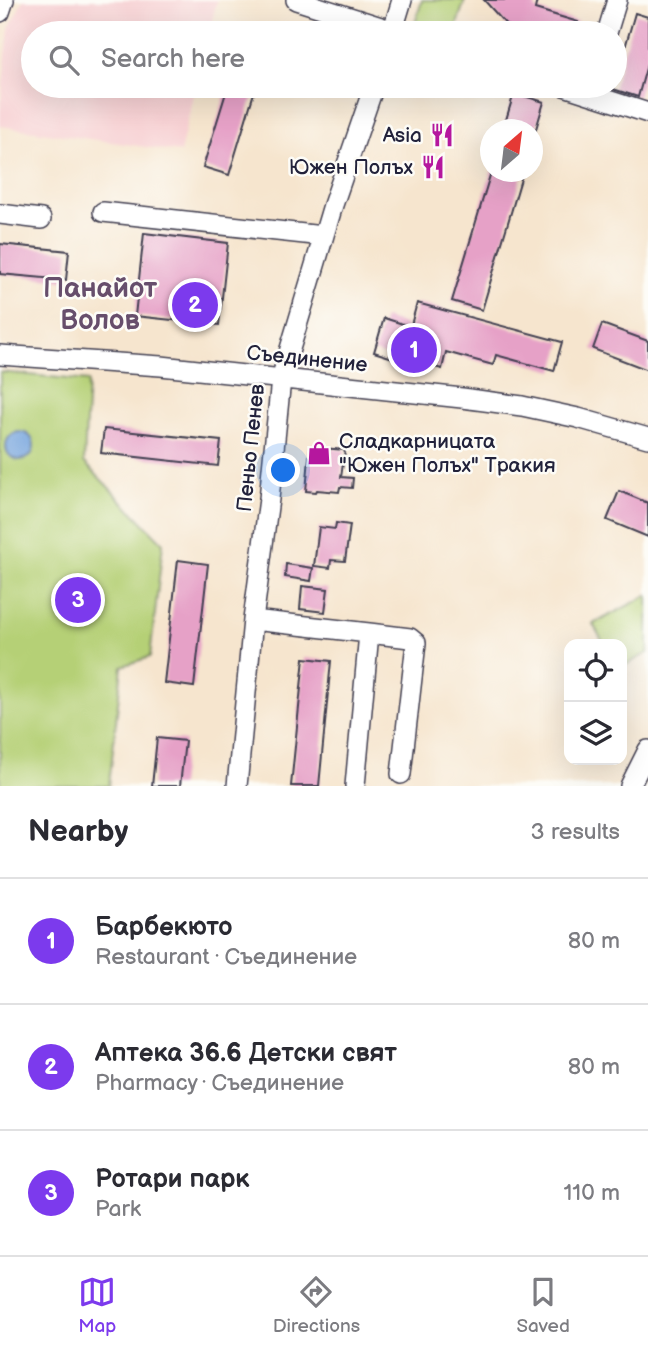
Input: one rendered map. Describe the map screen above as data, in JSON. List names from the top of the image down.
{
  "streets": {
    "street": ["Съединение", "Пеньо Пенев"]
  },
  "crossings": [
    ["Съединение", "Пеньо Пенев"]
  ],
  "districts": ["Панайот Волов"],
  "places": {
    "restaurant": ["Asia", "Южен Полъх"],
    "shop": ["Сладкарницата \"Южен Полъх\" Тракия"]
  },
  "north": "top right",
  "page": {
    "search": "Search here",
    "pins": ["2", "1", "3"],
    "heading": ["Nearby", "3 results"],
    "list": [
      {
        "mark": "1",
        "name": "Барбекюто",
        "note": "Restaurant · Съединение",
        "value": "80 m"
      },
      {
        "mark": "2",
        "name": "Аптека 36.6 Детски свят",
        "note": "Pharmacy · Съединение",
        "value": "80 m"
      },
      {
        "mark": "3",
        "name": "Ротари парк",
        "note": "Park",
        "value": "110 m"
      }
    ],
    "nav": ["Map", "Directions", "Saved"]
  }
}
